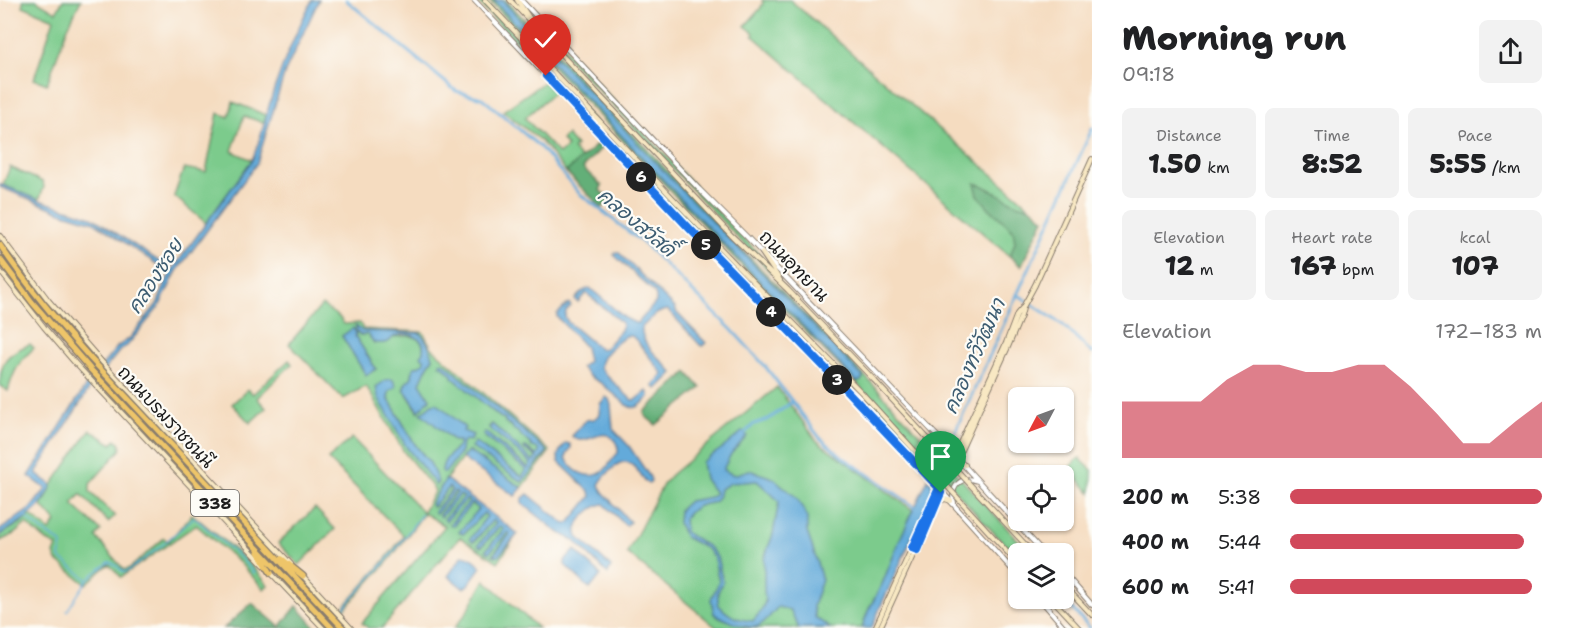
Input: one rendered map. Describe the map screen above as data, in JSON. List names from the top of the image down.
{
  "streets": {
    "highway": ["ถนนบรมราชชนนี", "338"],
    "main road": ["ถนนอุทยาน"]
  },
  "crossings": [
    ["ถนนบรมราชชนนี", "338"]
  ],
  "water": ["คลองสวัสดิ์", "คลองซอย", "คลองทวีวัฒนา"],
  "north": "bottom left",
  "page": {
    "heading": ["Morning run", "09:18"],
    "stats": [
      ["Distance", "1.50 km"],
      ["Time", "8:52"],
      ["Pace", "5:55 /km"],
      ["Elevation", "12 m"],
      ["Heart rate", "167 bpm"],
      ["kcal", "107"]
    ],
    "pins": [
      "6",
      "5",
      "4",
      "3"
    ],
    "chart": ["Elevation", "172–183 m"],
    "list": [
      {
        "name": "200 m",
        "note": "5:38"
      },
      {
        "name": "400 m",
        "note": "5:44"
      },
      {
        "name": "600 m",
        "note": "5:41"
      }
    ]
  }
}
